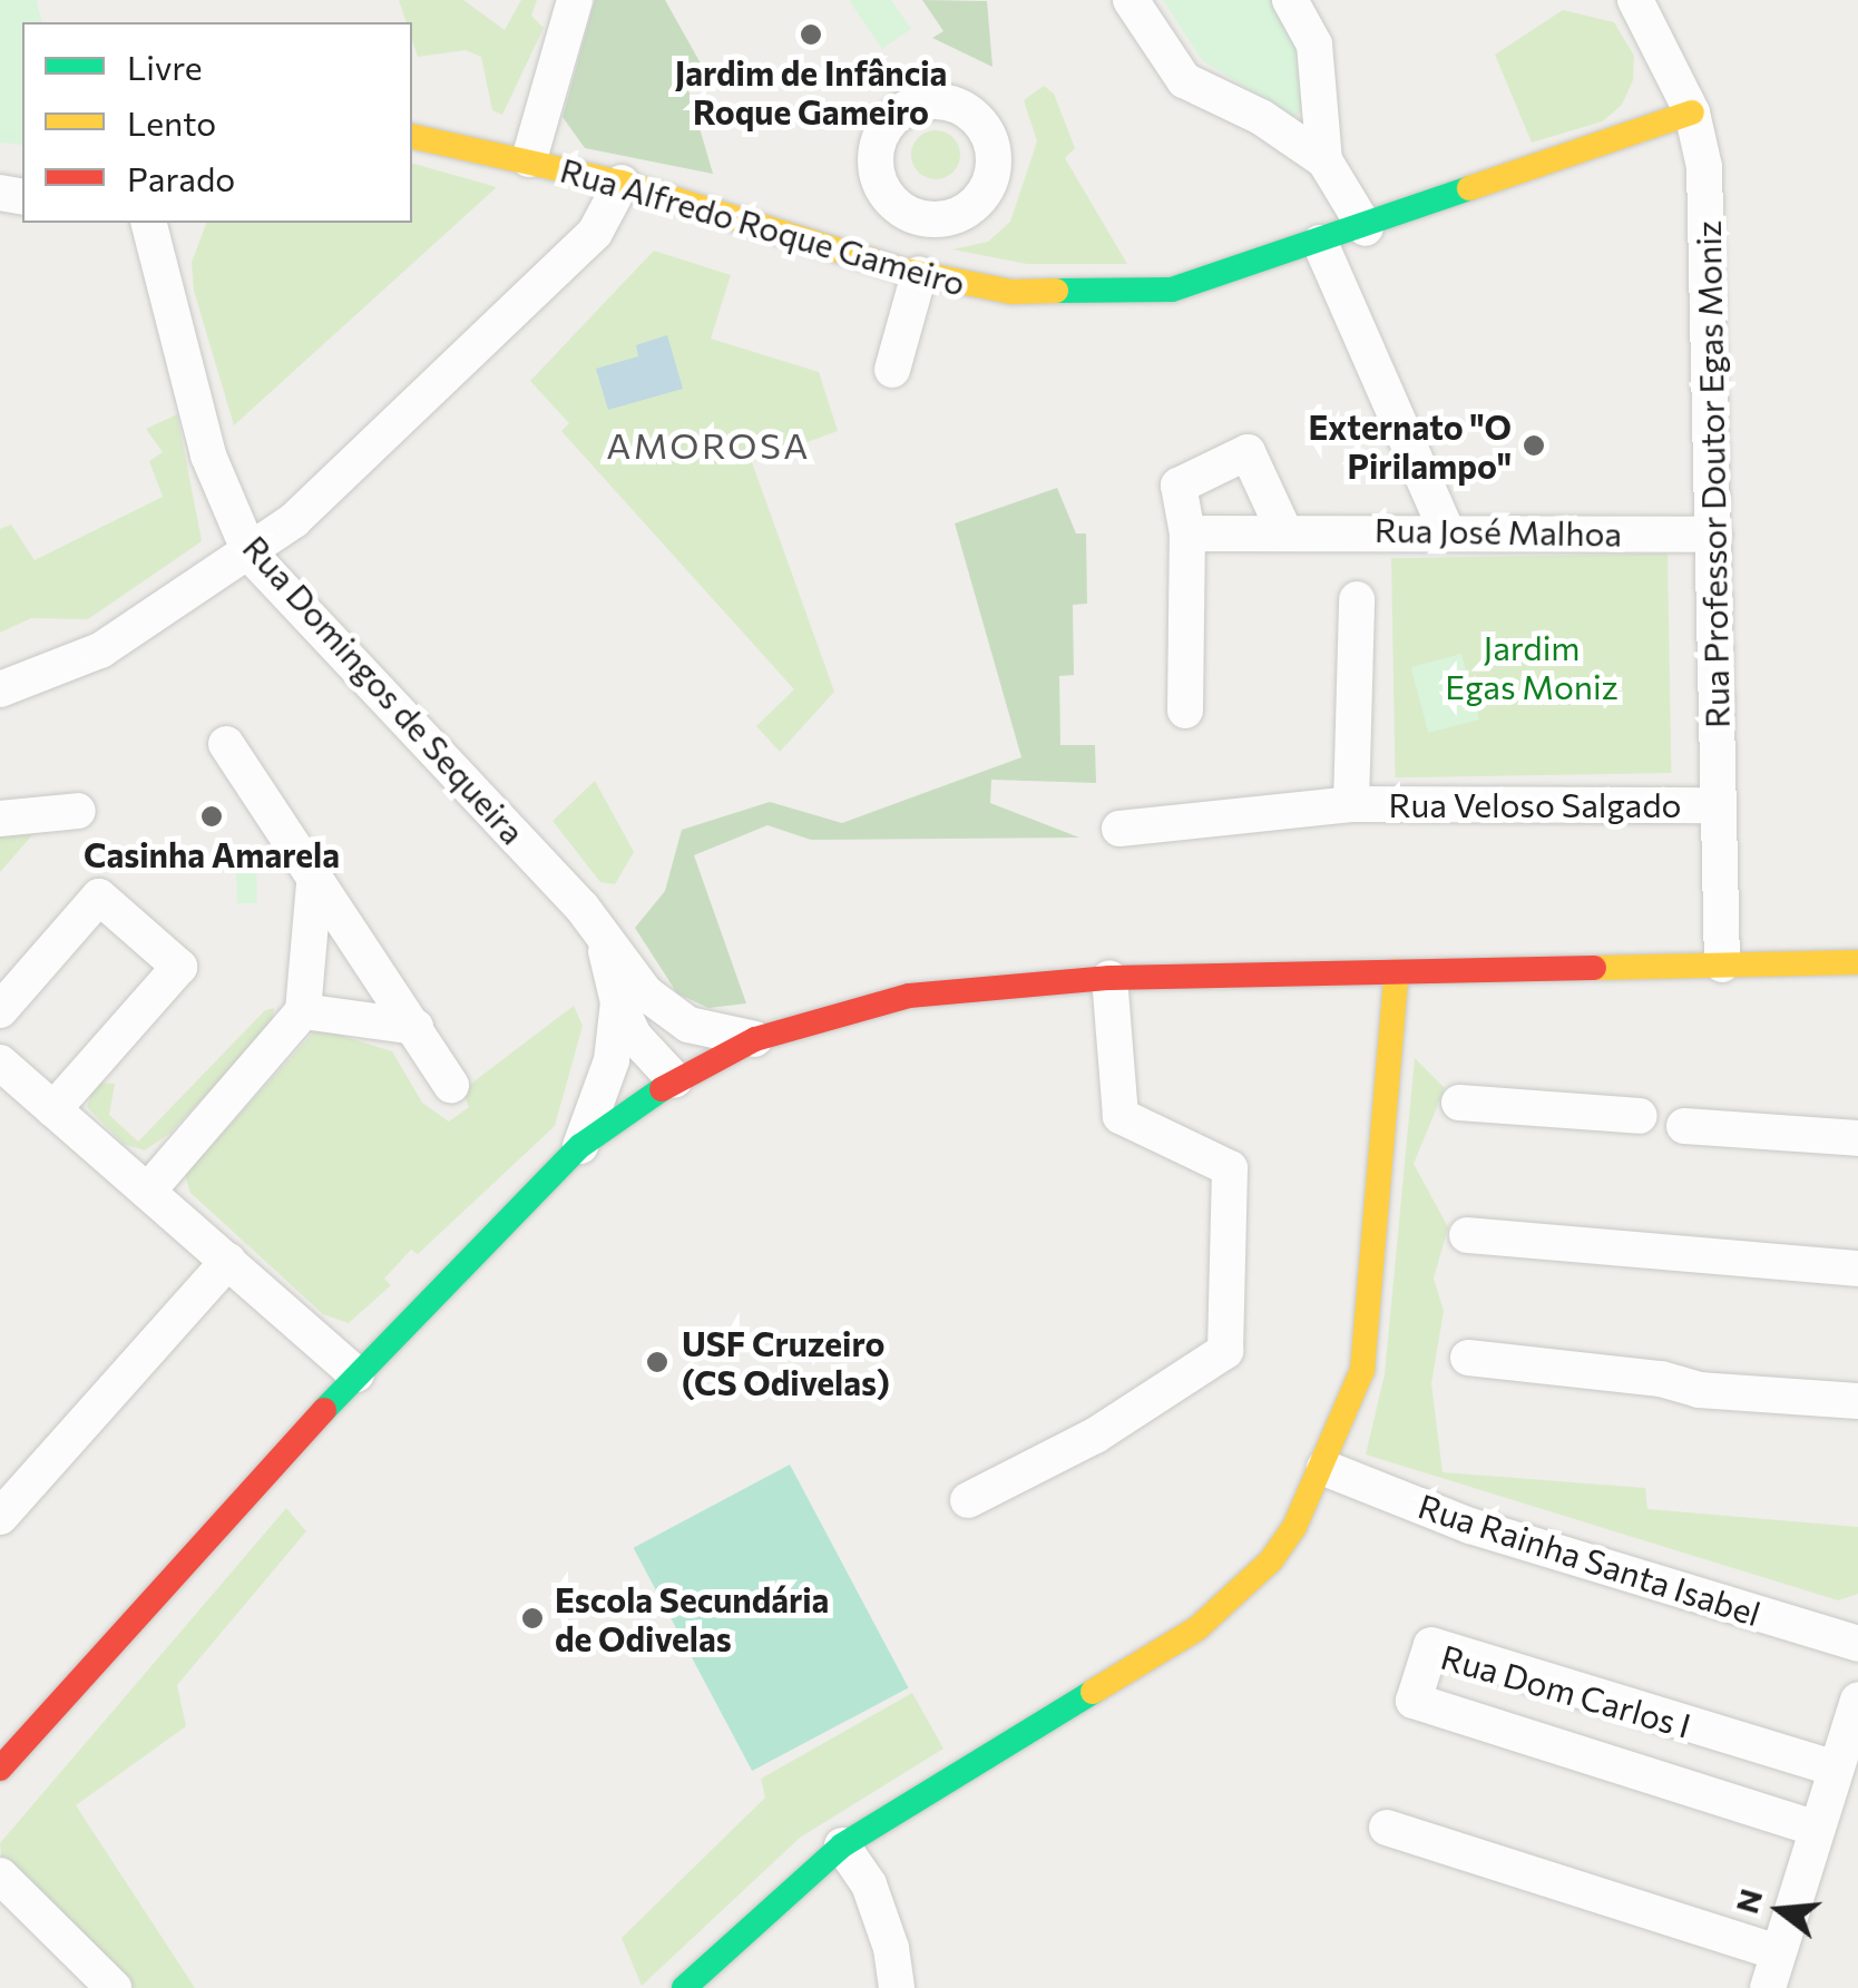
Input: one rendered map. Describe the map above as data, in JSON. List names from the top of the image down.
{
  "streets": {
    "street": [
      "Rua Alfredo Roque Gameiro",
      "Rua Professor Doutor Egas Moniz",
      "Rua José Malhoa",
      "Rua Domingos de Sequeira",
      "Rua Veloso Salgado",
      "Rua Rainha Santa Isabel",
      "Rua Dom Carlos I"
    ]
  },
  "crossings": [
    ["Rua Alfredo Roque Gameiro", "Rua Professor Doutor Egas Moniz"],
    ["Rua Professor Doutor Egas Moniz", "Rua José Malhoa"],
    ["Rua Professor Doutor Egas Moniz", "Rua Veloso Salgado"]
  ],
  "districts": ["AMOROSA"],
  "parks": ["Jardim Egas Moniz"],
  "places": [
    "Jardim de Infância Roque Gameiro",
    "Externato \"O Pirilampo\"",
    "Casinha Amarela",
    "USF Cruzeiro (CS Odivelas)",
    "Escola Secundária de Odivelas"
  ],
  "legend": ["Livre", "Lento", "Parado"],
  "north": "left"
}
